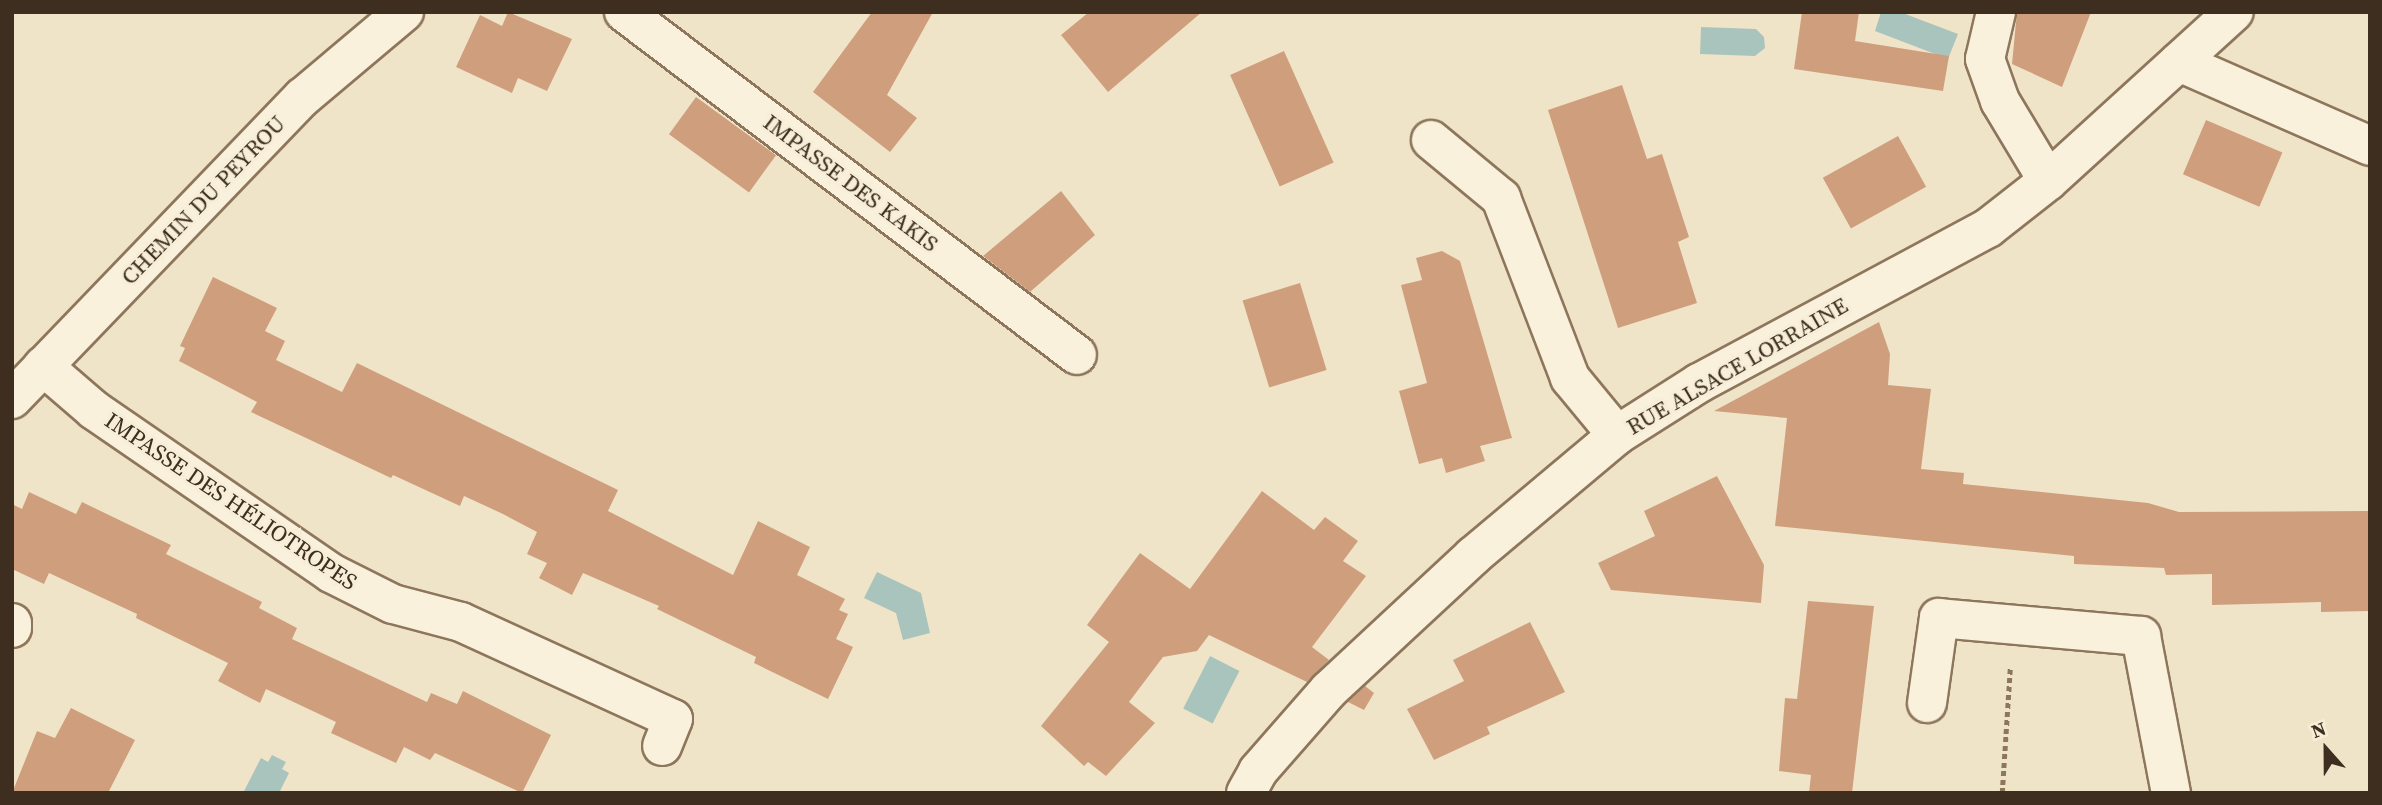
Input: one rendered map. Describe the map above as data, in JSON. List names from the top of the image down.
{
  "streets": {
    "street": [
      "IMPASSE DES KAKIS",
      "CHEMIN DU PEYROU",
      "RUE ALSACE LORRAINE",
      "IMPASSE DES HÉLIOTROPES"
    ]
  },
  "crossings": [
    ["CHEMIN DU PEYROU", "IMPASSE DES HÉLIOTROPES"]
  ],
  "north": "top"
}
